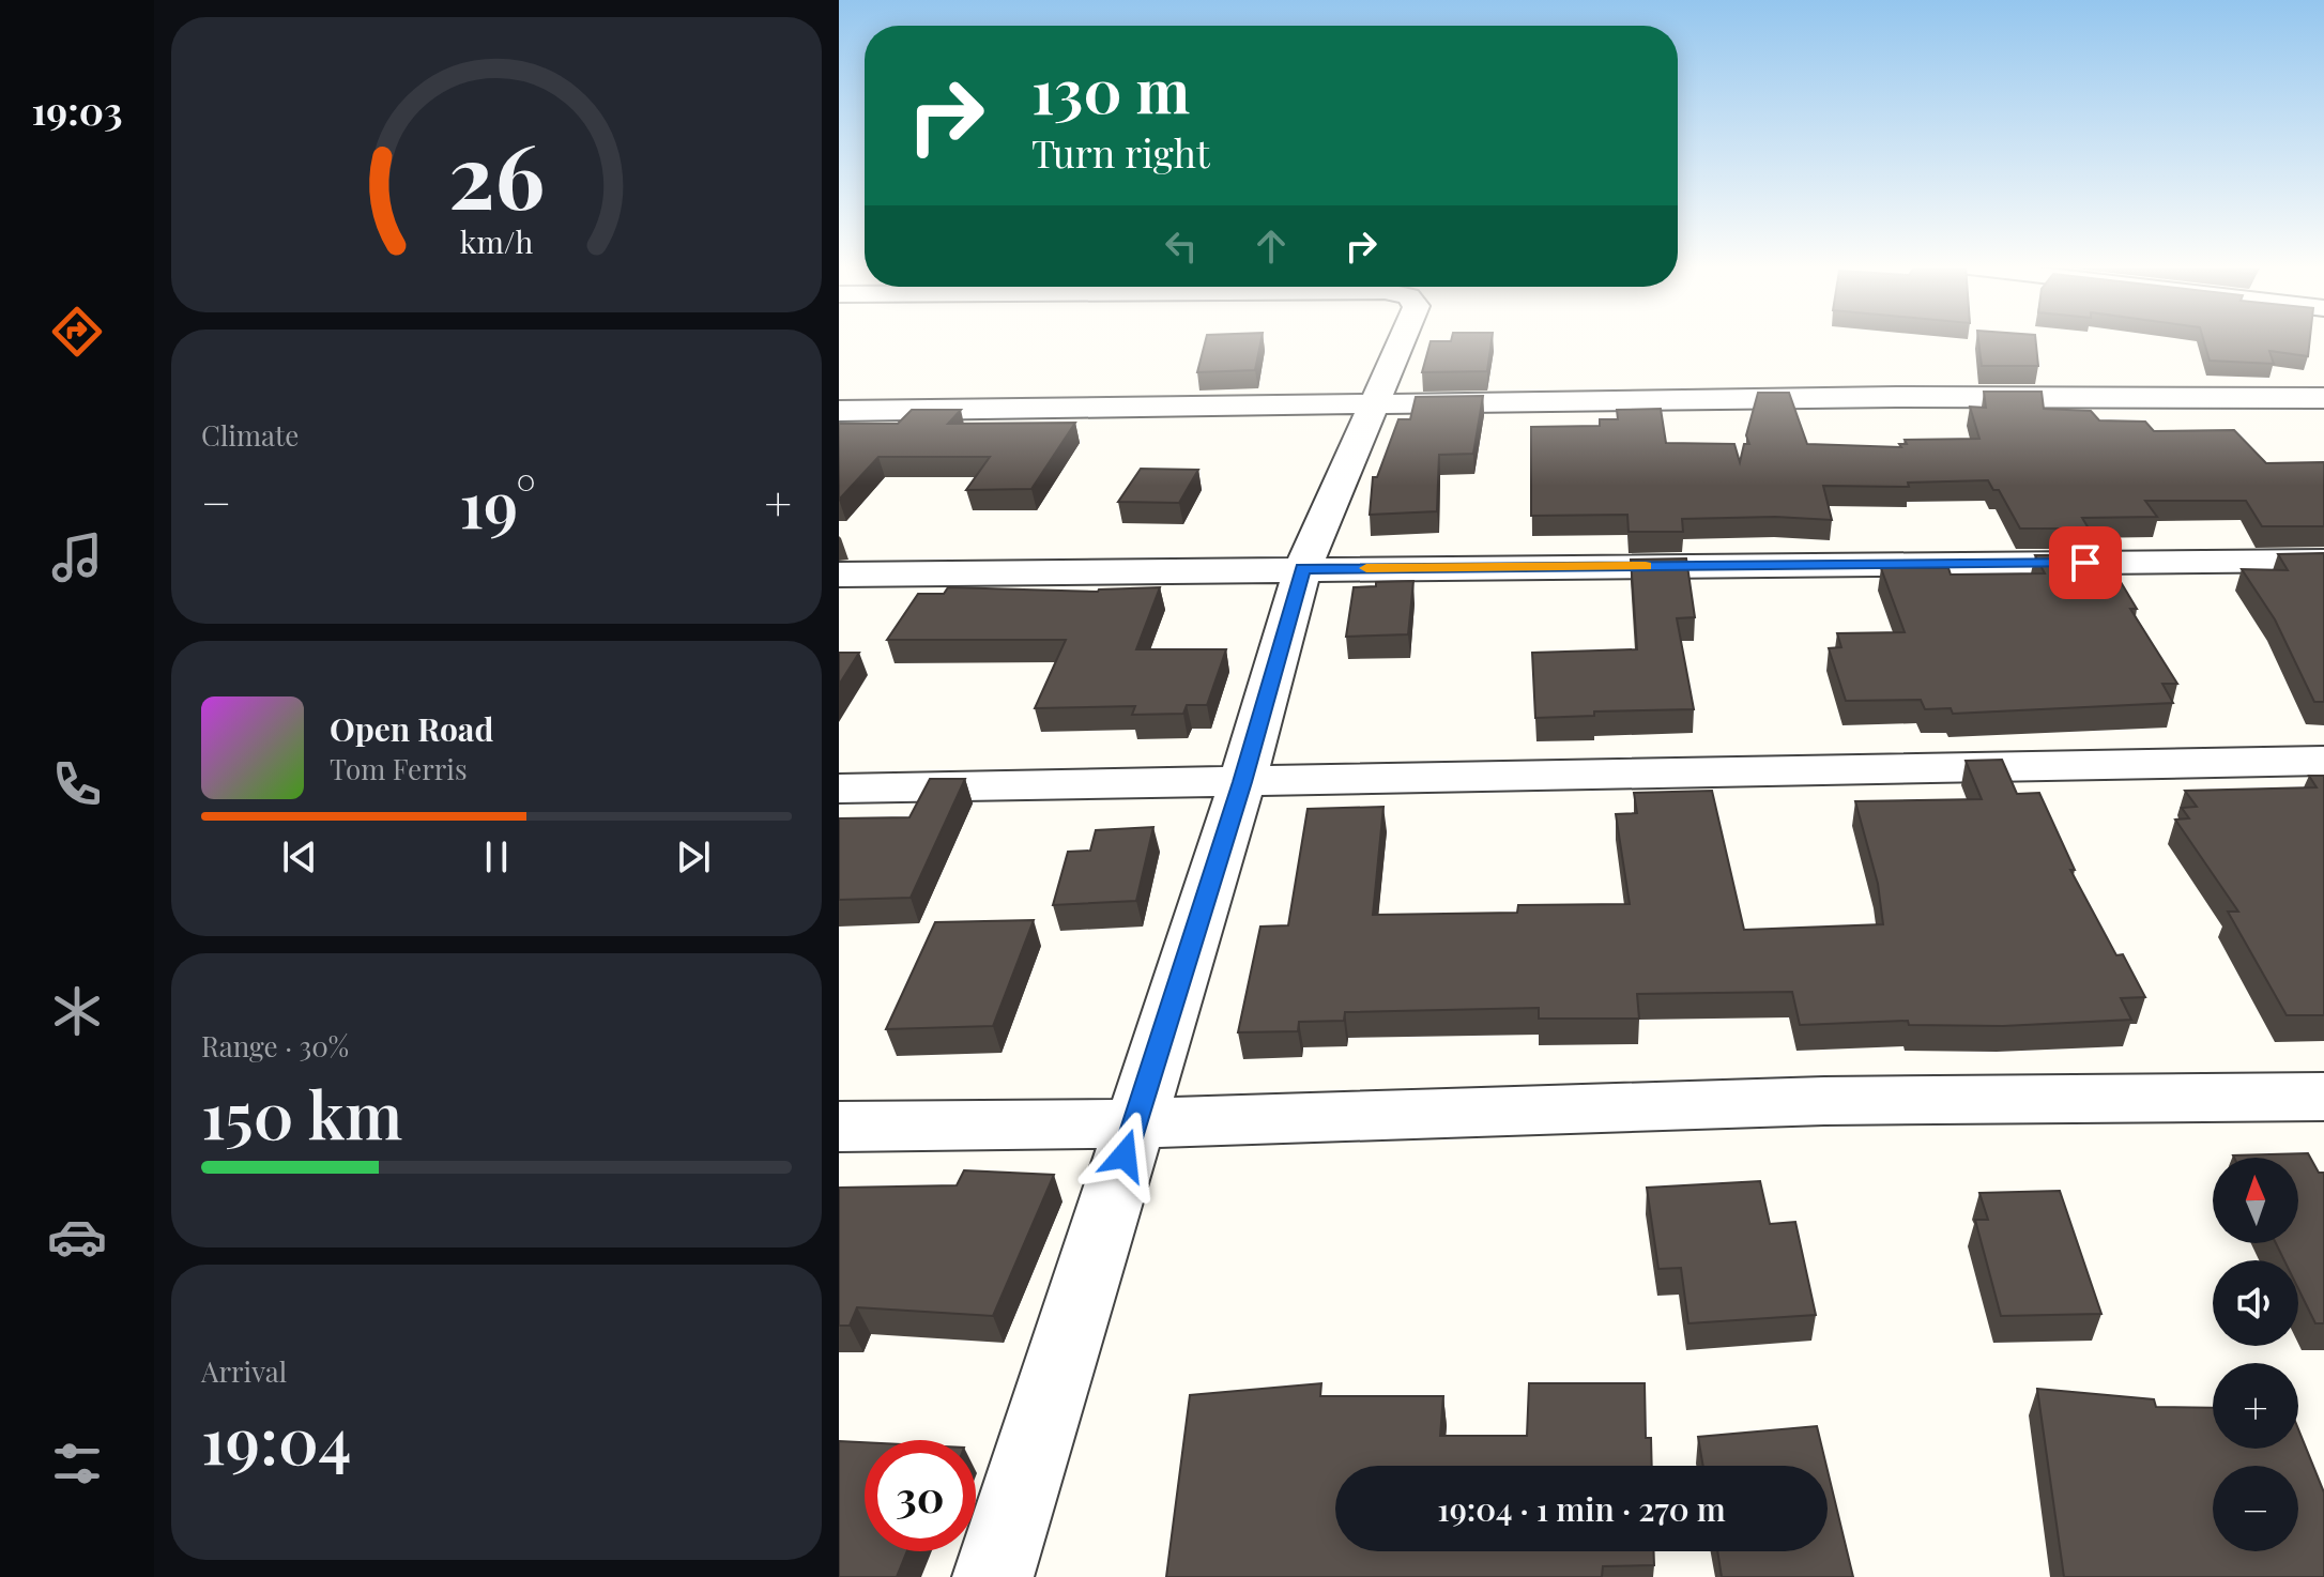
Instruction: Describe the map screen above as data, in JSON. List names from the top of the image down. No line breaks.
{"north":"top","page":{"tabs":"19:03","turn":["130 m","Turn right"],"tile":["Climate",["Range · 30%","150 km"],["Arrival","19:04"]],"heat":["−","19°","+"],"song":["Open Road","Tom Ferris"],"map_buttons":["+","−"],"limit":"30","trip":"19:04 · 1 min · 270 m","gauge":["26","km/h"]}}
